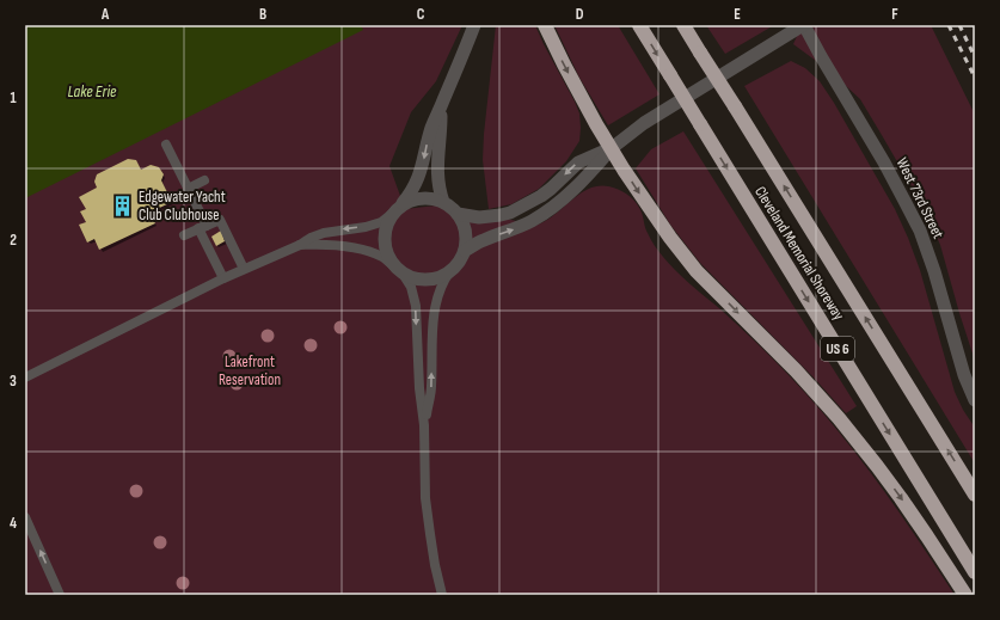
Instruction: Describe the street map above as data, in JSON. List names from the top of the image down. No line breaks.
{"streets":{"highway":["Cleveland Memorial Shoreway","US 6"],"street":["West 73rd Street"]},"water":["Lake Erie"],"parks":["Lakefront Reservation"],"places":{"building":["Edgewater Yacht Club Clubhouse"]},"grid":{"columns":["A","B","C","D","E","F"],"rows":["1","2","3","4"]}}
